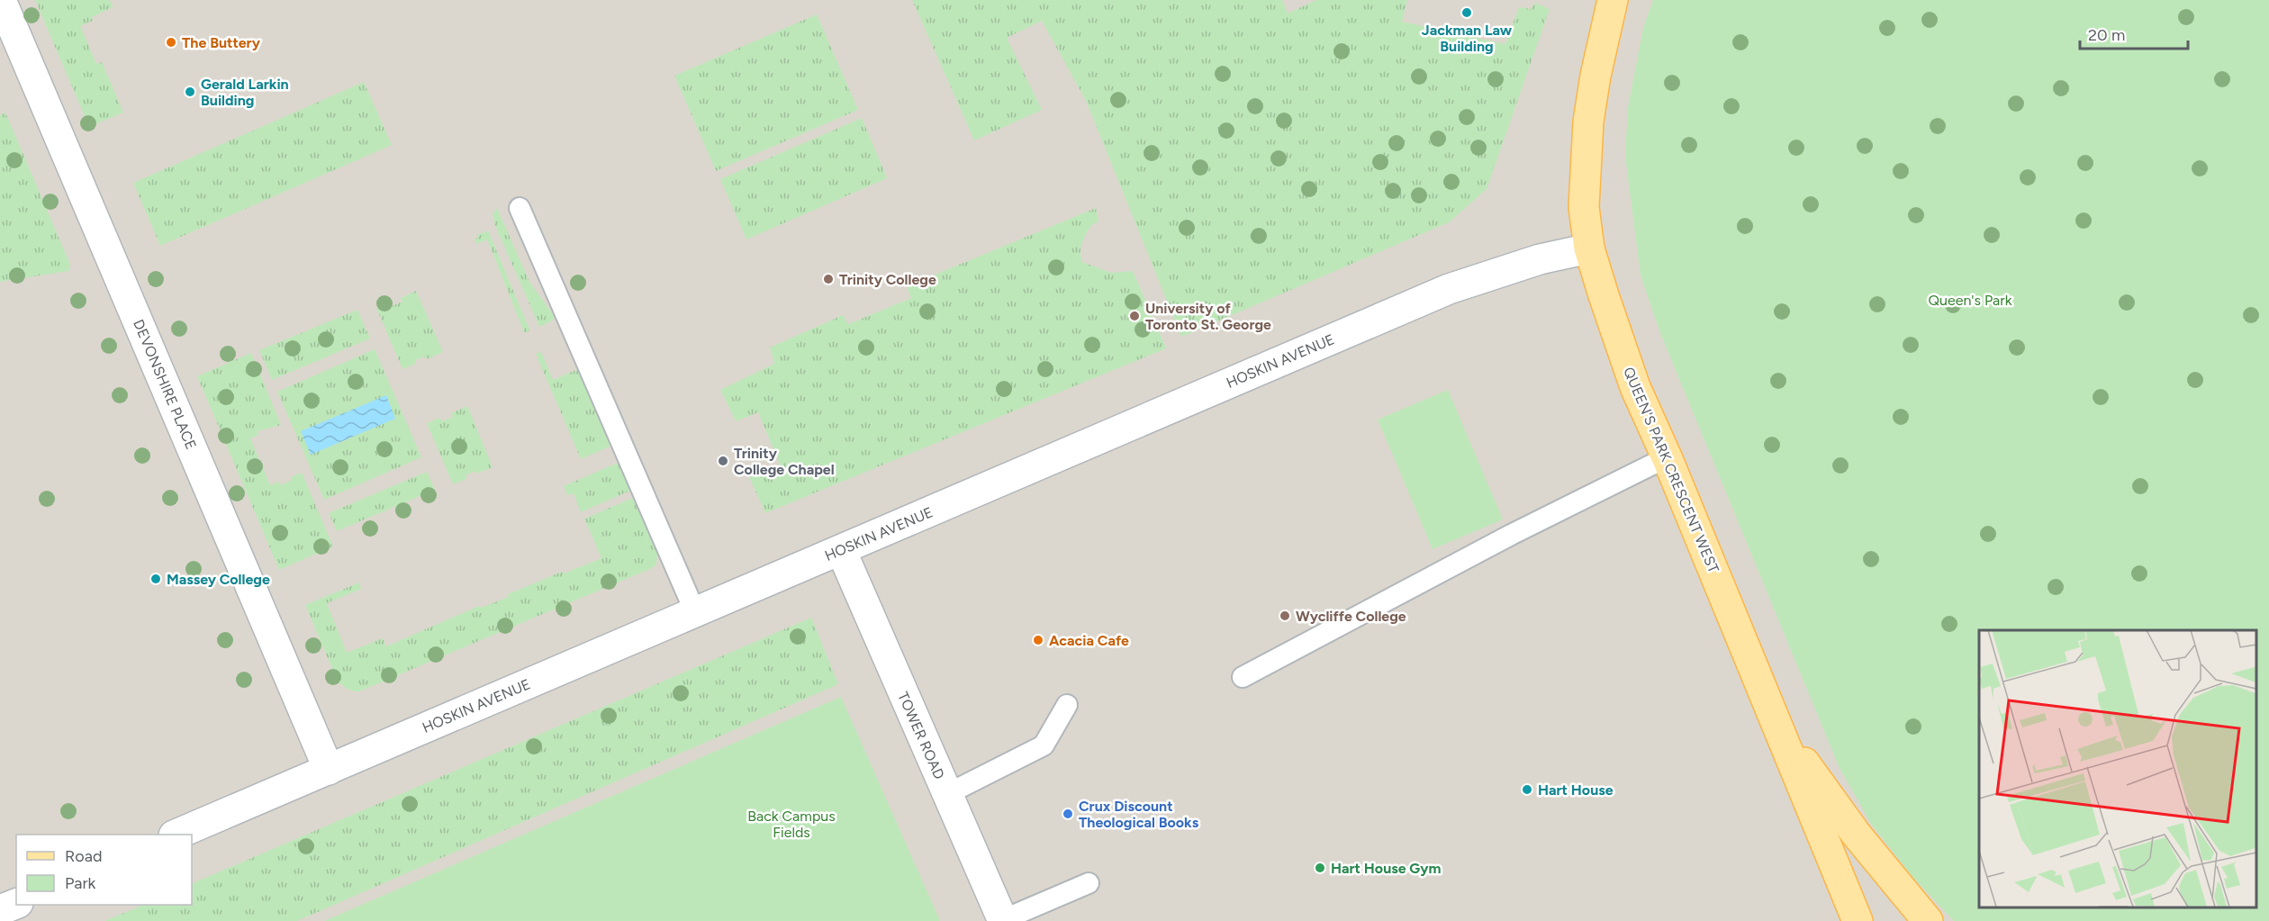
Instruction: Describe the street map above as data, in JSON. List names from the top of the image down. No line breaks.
{"streets":{"main road":["QUEEN'S PARK CRESCENT WEST"],"street":["HOSKIN AVENUE","DEVONSHIRE PLACE","TOWER ROAD"]},"crossings":[["HOSKIN AVENUE","DEVONSHIRE PLACE"],["HOSKIN AVENUE","QUEEN'S PARK CRESCENT WEST"],["HOSKIN AVENUE","TOWER ROAD"]],"parks":["Queen's Park","Back Campus Fields"],"places":["Jackman Law Building","The Buttery","Gerald Larkin Building","Trinity College","University of Toronto St. George","Trinity College Chapel","Massey College","Wycliffe College","Acacia Cafe","Hart House","Crux Discount Theological Books","Hart House Gym"],"legend":["Road","Park"],"scale_bar":"20 m"}
